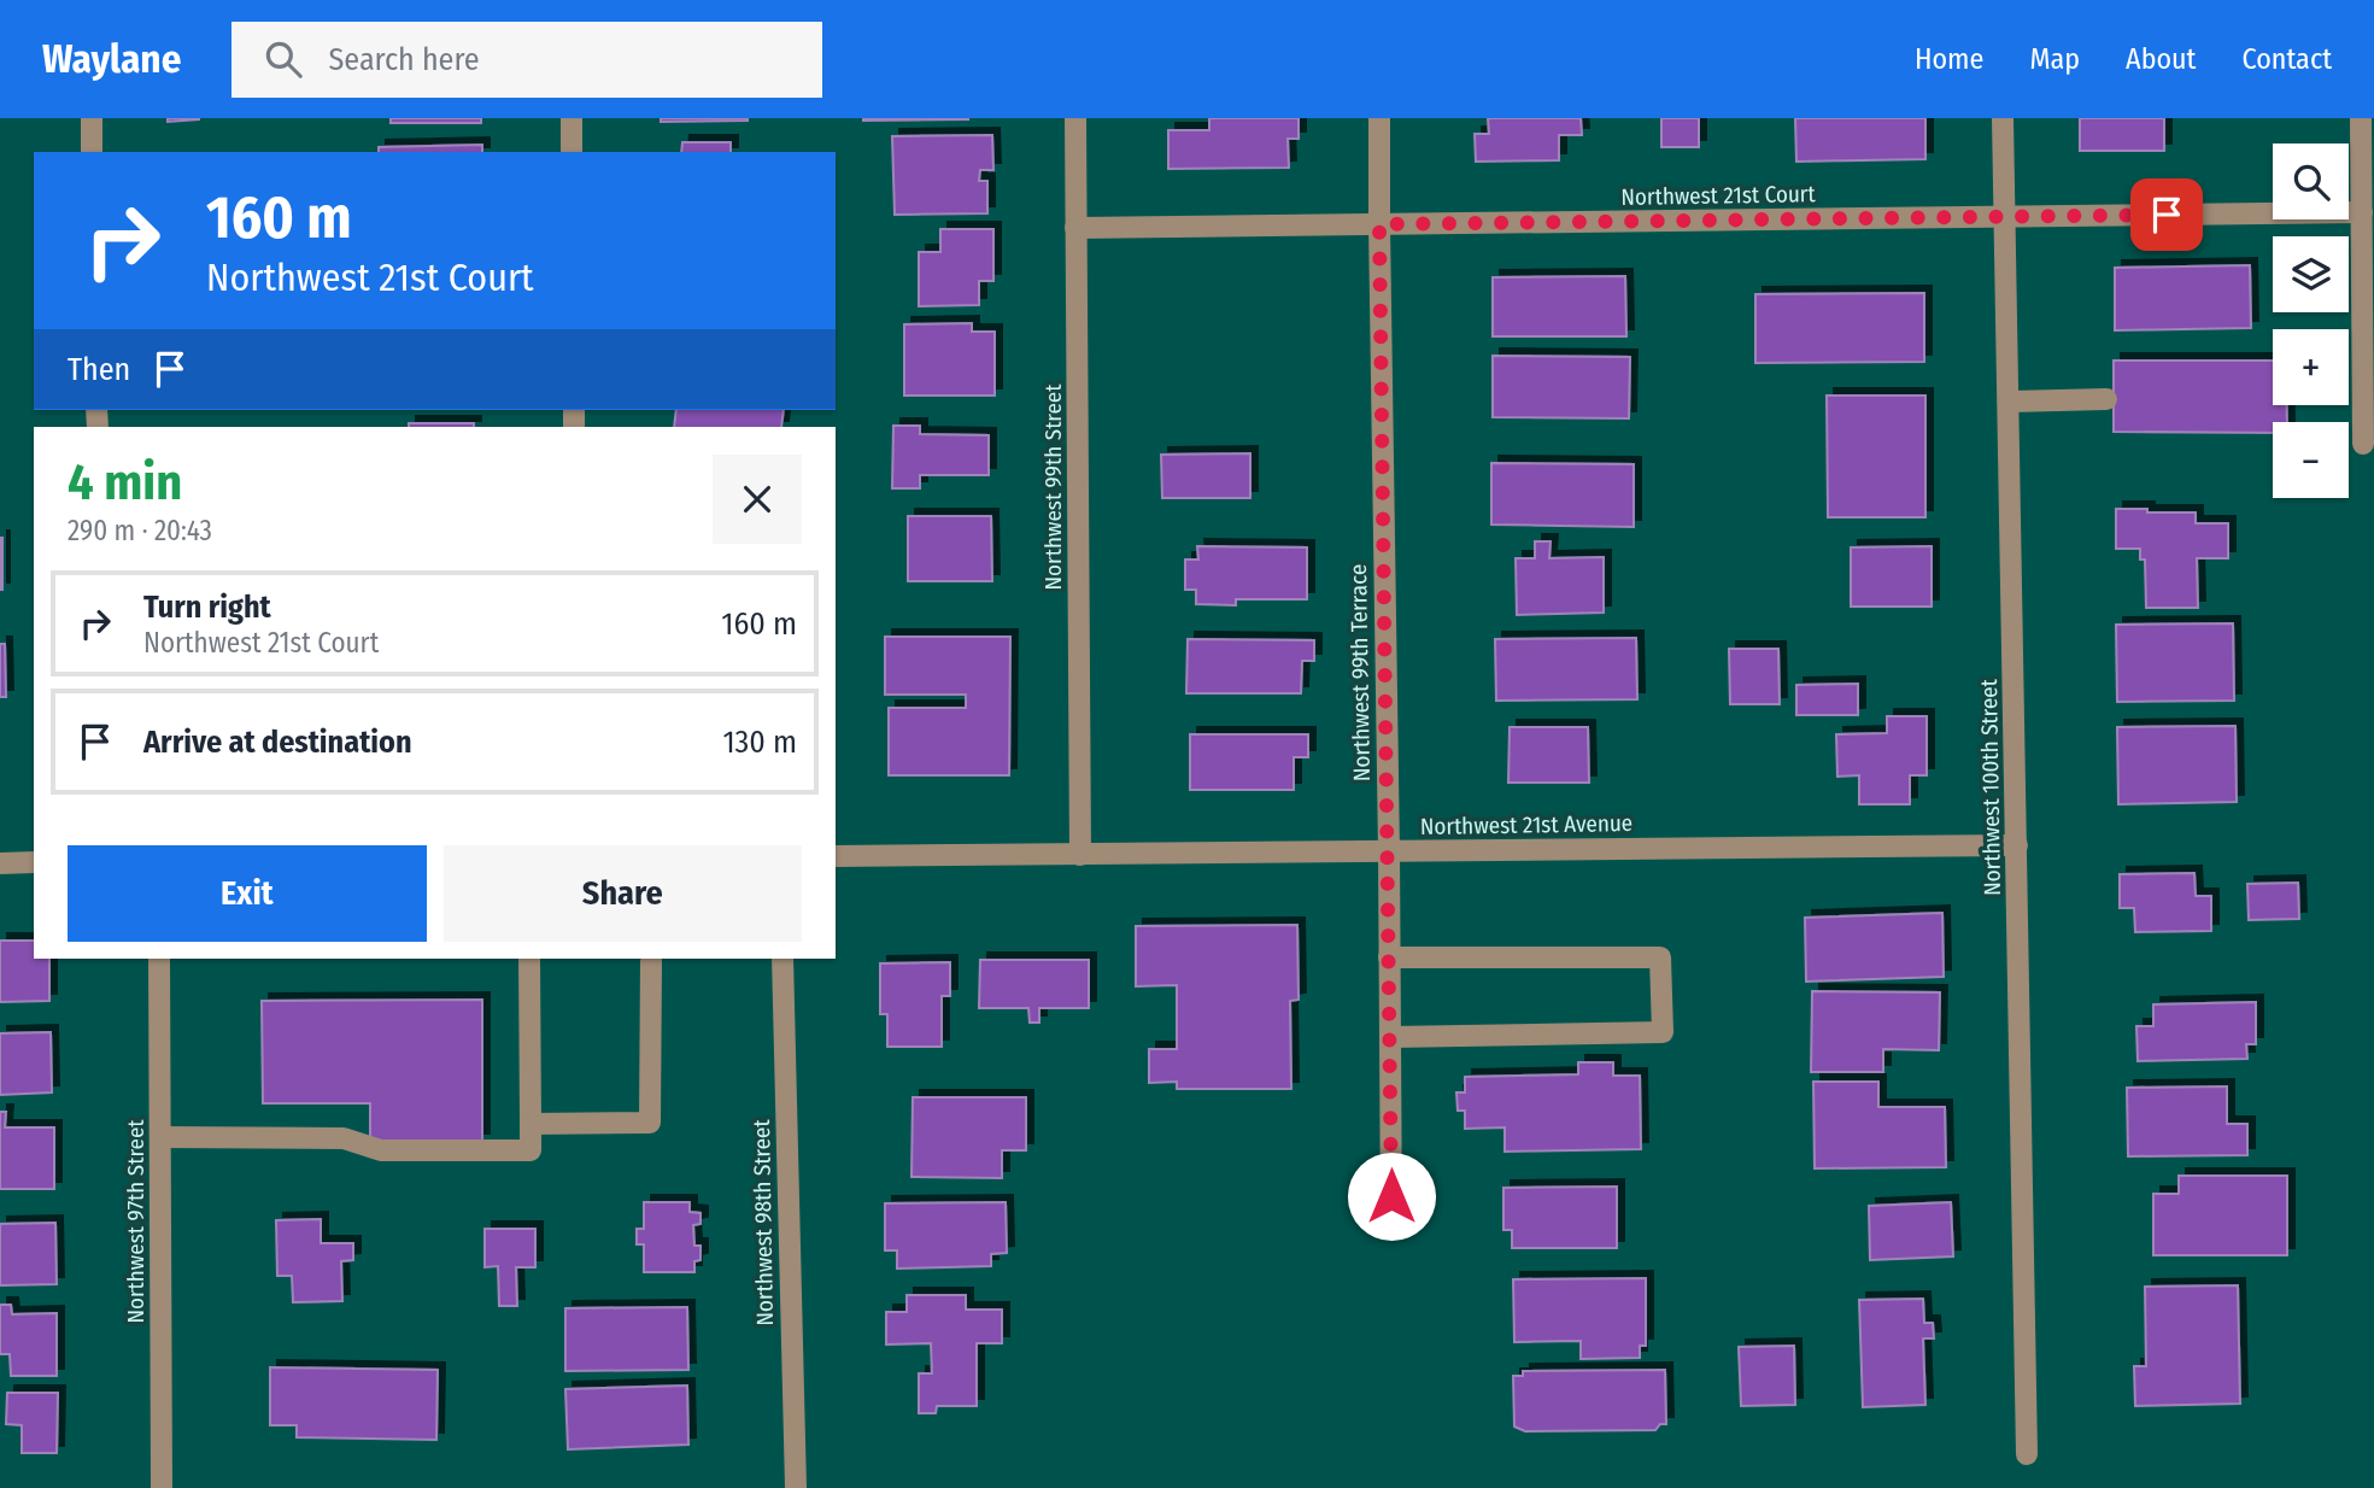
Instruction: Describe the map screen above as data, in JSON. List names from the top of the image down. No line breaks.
{"streets":{"street":["Northwest 21st Court","Northwest 99th Street","Northwest 99th Terrace","Northwest 100th Street","Northwest 21st Avenue","Northwest 97th Street","Northwest 98th Street"]},"crossings":[["Northwest 21st Court","Northwest 99th Street"],["Northwest 21st Court","Northwest 99th Terrace"],["Northwest 21st Court","Northwest 100th Street"],["Northwest 99th Street","Northwest 21st Avenue"],["Northwest 99th Terrace","Northwest 21st Avenue"],["Northwest 100th Street","Northwest 21st Avenue"]],"page":{"header":"Waylane","search":"Search here","nav":["Home","Map","About","Contact"],"map_buttons":["+","−"],"turn":["160 m","Northwest 21st Court"],"then":"Then","heading":["4 min","290 m · 20:43"],"list":[{"name":"Turn right","note":"Northwest 21st Court","value":"160 m"},{"name":"Arrive at destination","value":"130 m"}],"buttons":["Exit","Share"]}}
